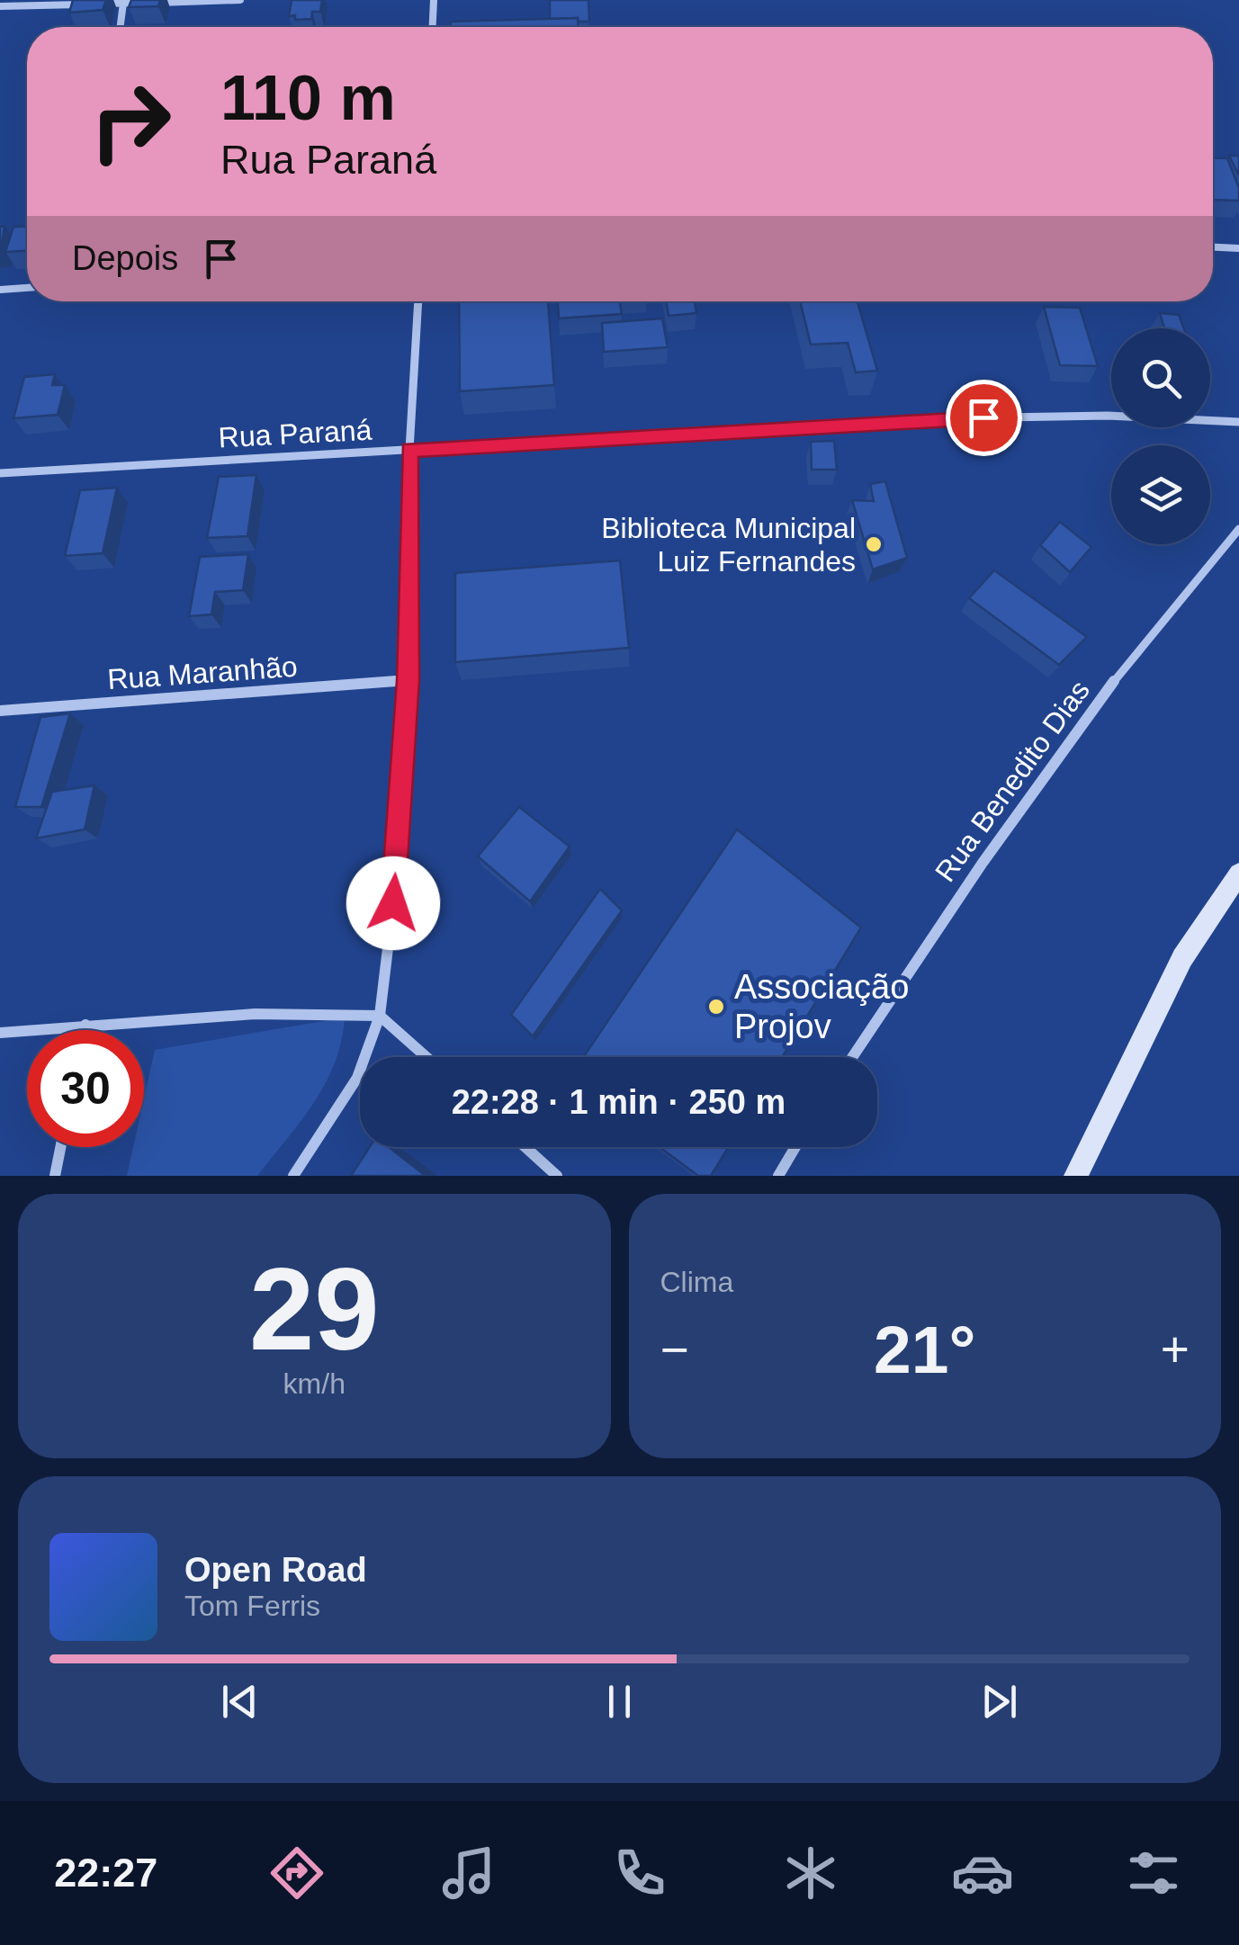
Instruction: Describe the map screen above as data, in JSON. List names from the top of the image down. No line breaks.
{"streets":{"street":["Rua Paraná","Rua Maranhão","Rua Benedito Dias"]},"places":["Biblioteca Municipal Luiz Fernandes","Associação Projov"],"page":{"turn":["110 m","Rua Paraná"],"then":"Depois","limit":"30","trip":"22:28 · 1 min · 250 m","tile":[["29","km/h"],"Clima"],"heat":["−","21°","+"],"song":["Open Road","Tom Ferris"],"tabs":"22:27"}}
